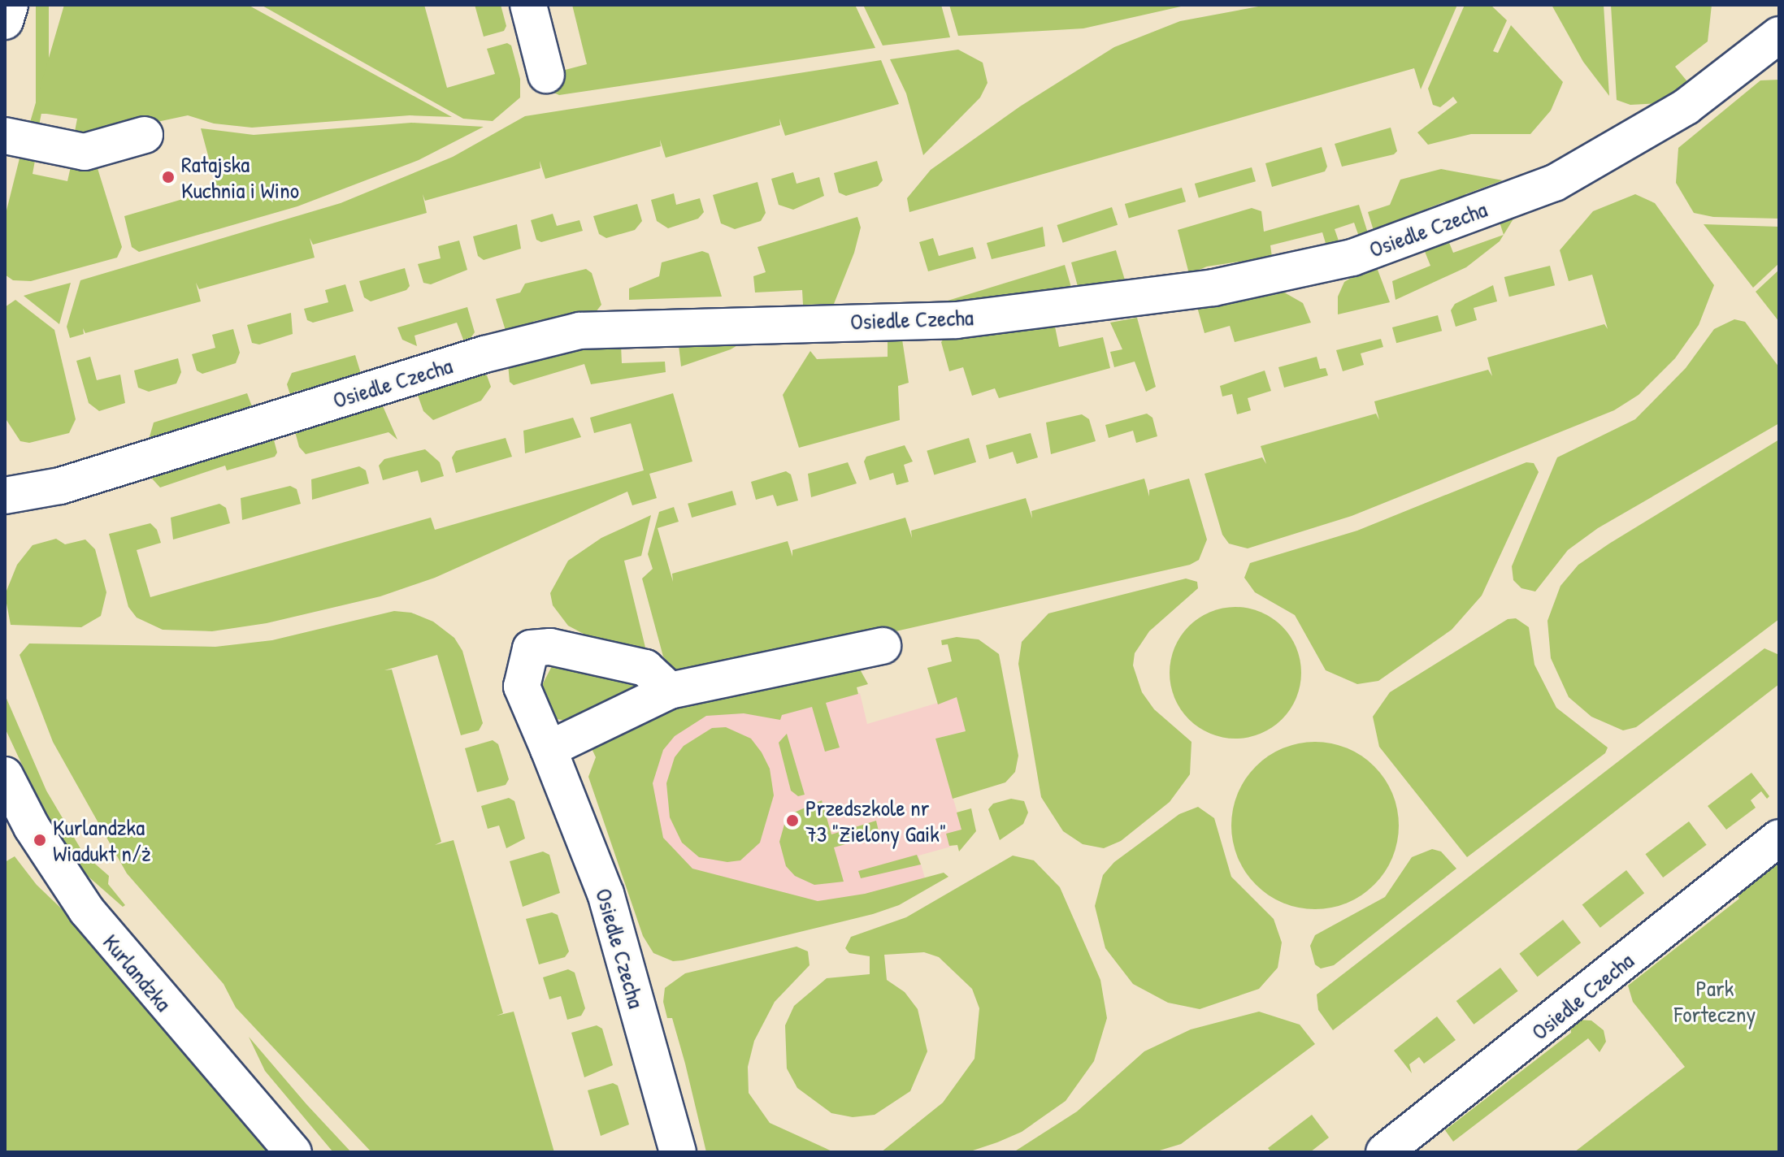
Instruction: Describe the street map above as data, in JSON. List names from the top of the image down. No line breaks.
{"streets":{"street":["Osiedle Czecha","Kurlandzka"]},"parks":["Park Forteczny"],"places":["Ratajska Kuchnia i Wino","Przedszkole nr 73 \"Zielony Gaik\"","Kurlandzka Wiadukt n/ż"]}
